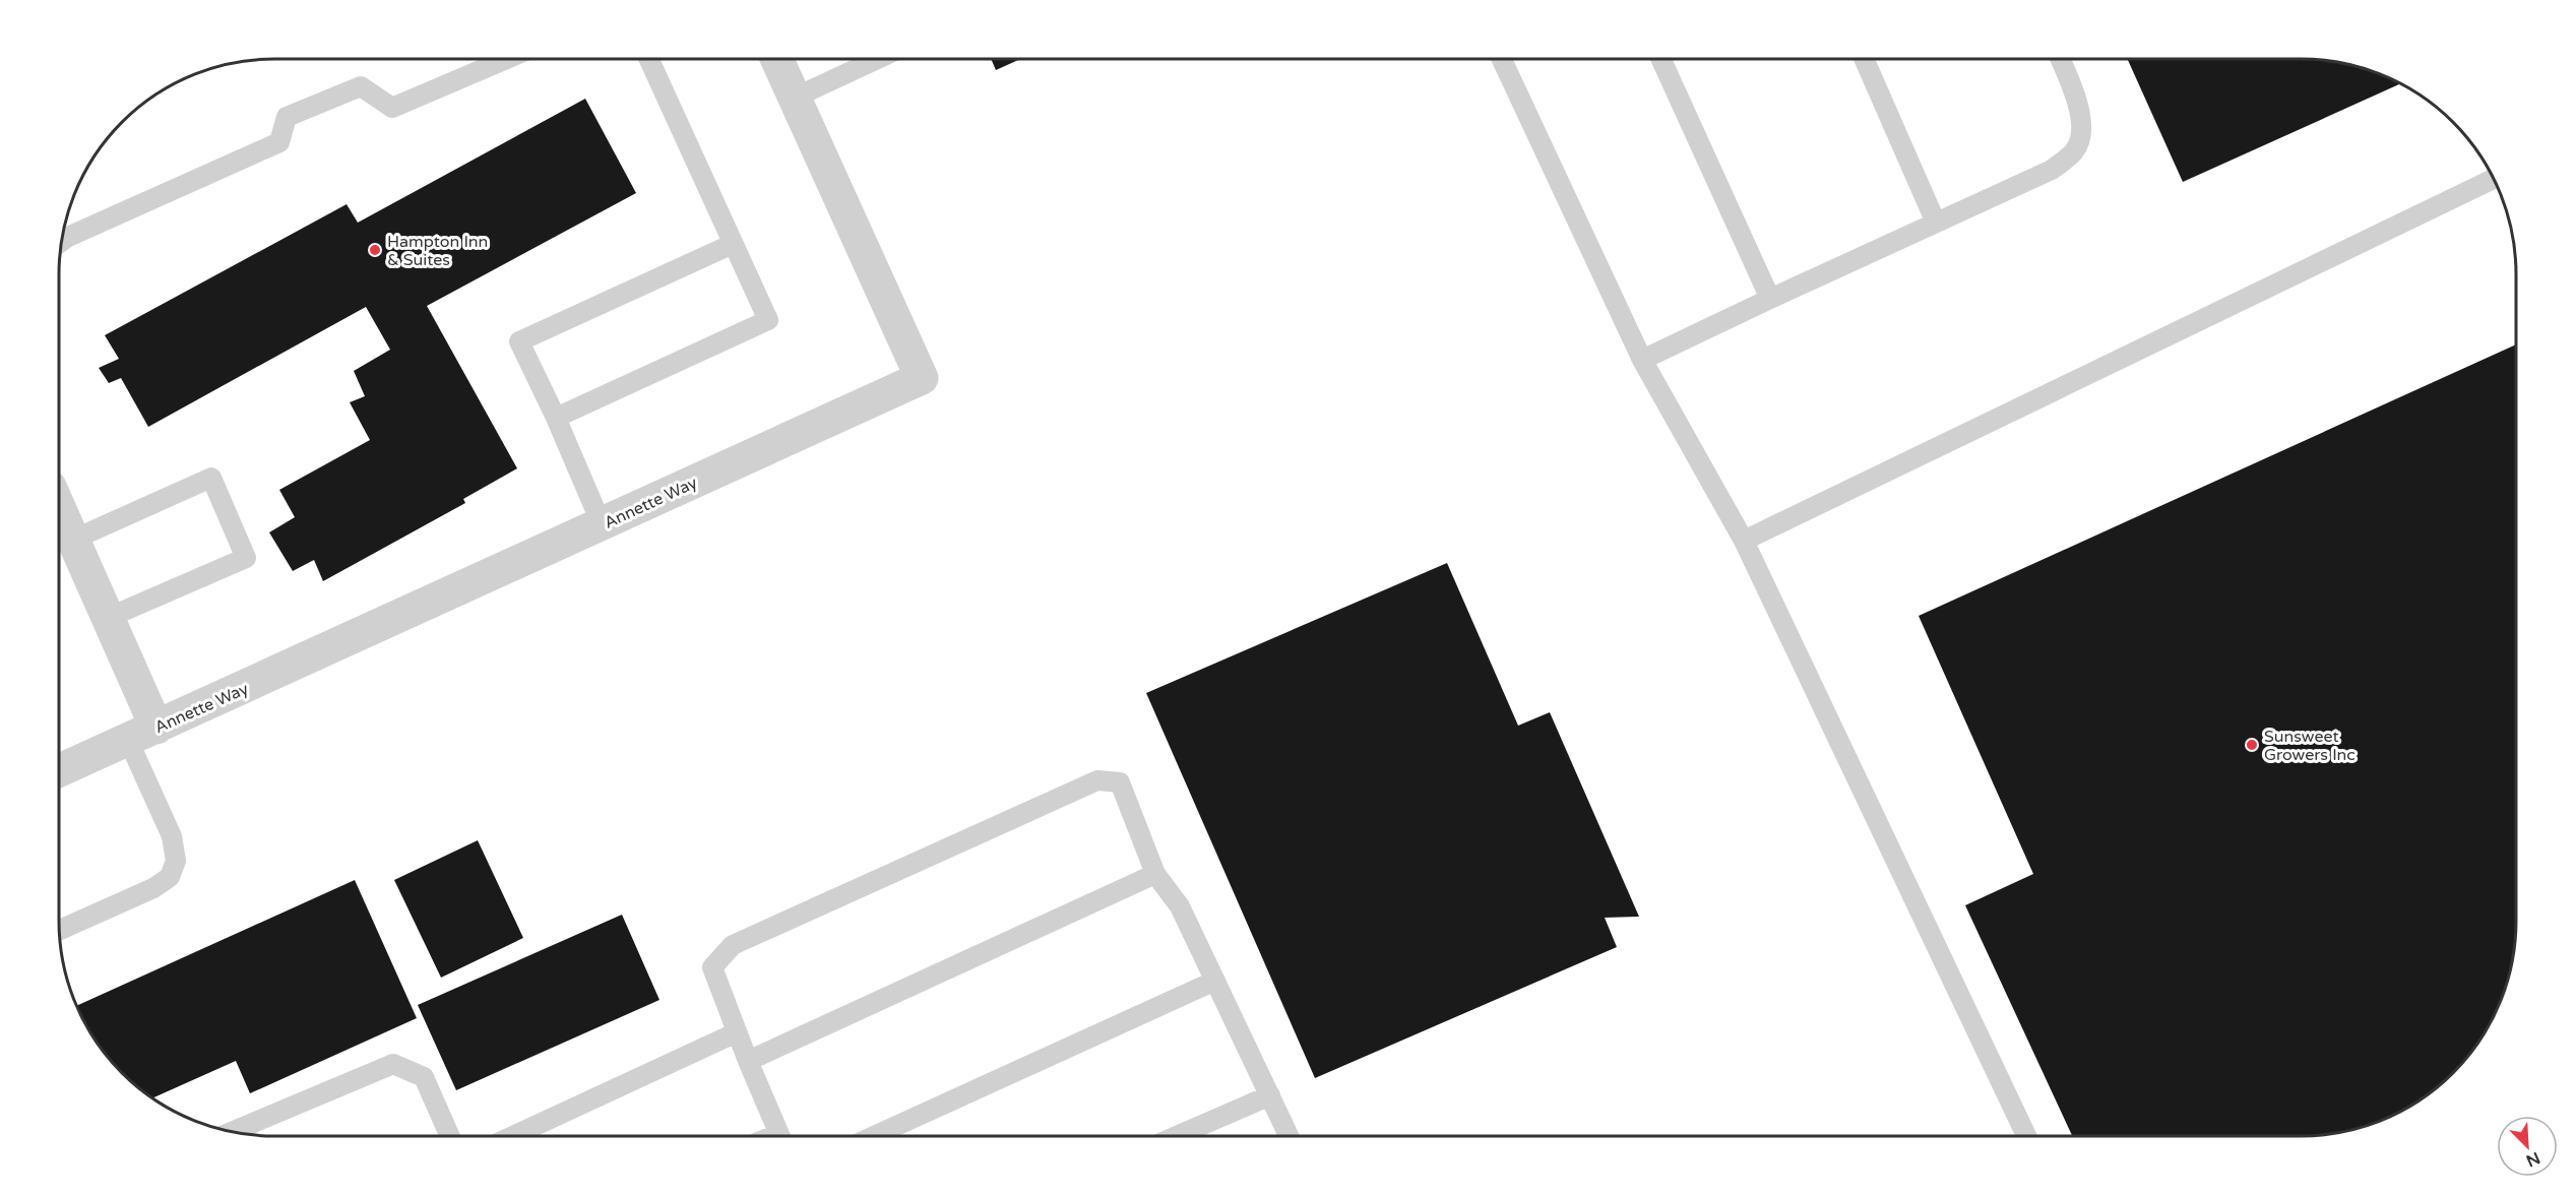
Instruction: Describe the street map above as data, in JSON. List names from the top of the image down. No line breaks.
{"streets":{"street":["Annette Way"]},"places":["Hampton Inn & Suites","Sunsweet Growers Inc"],"north":"bottom right"}
